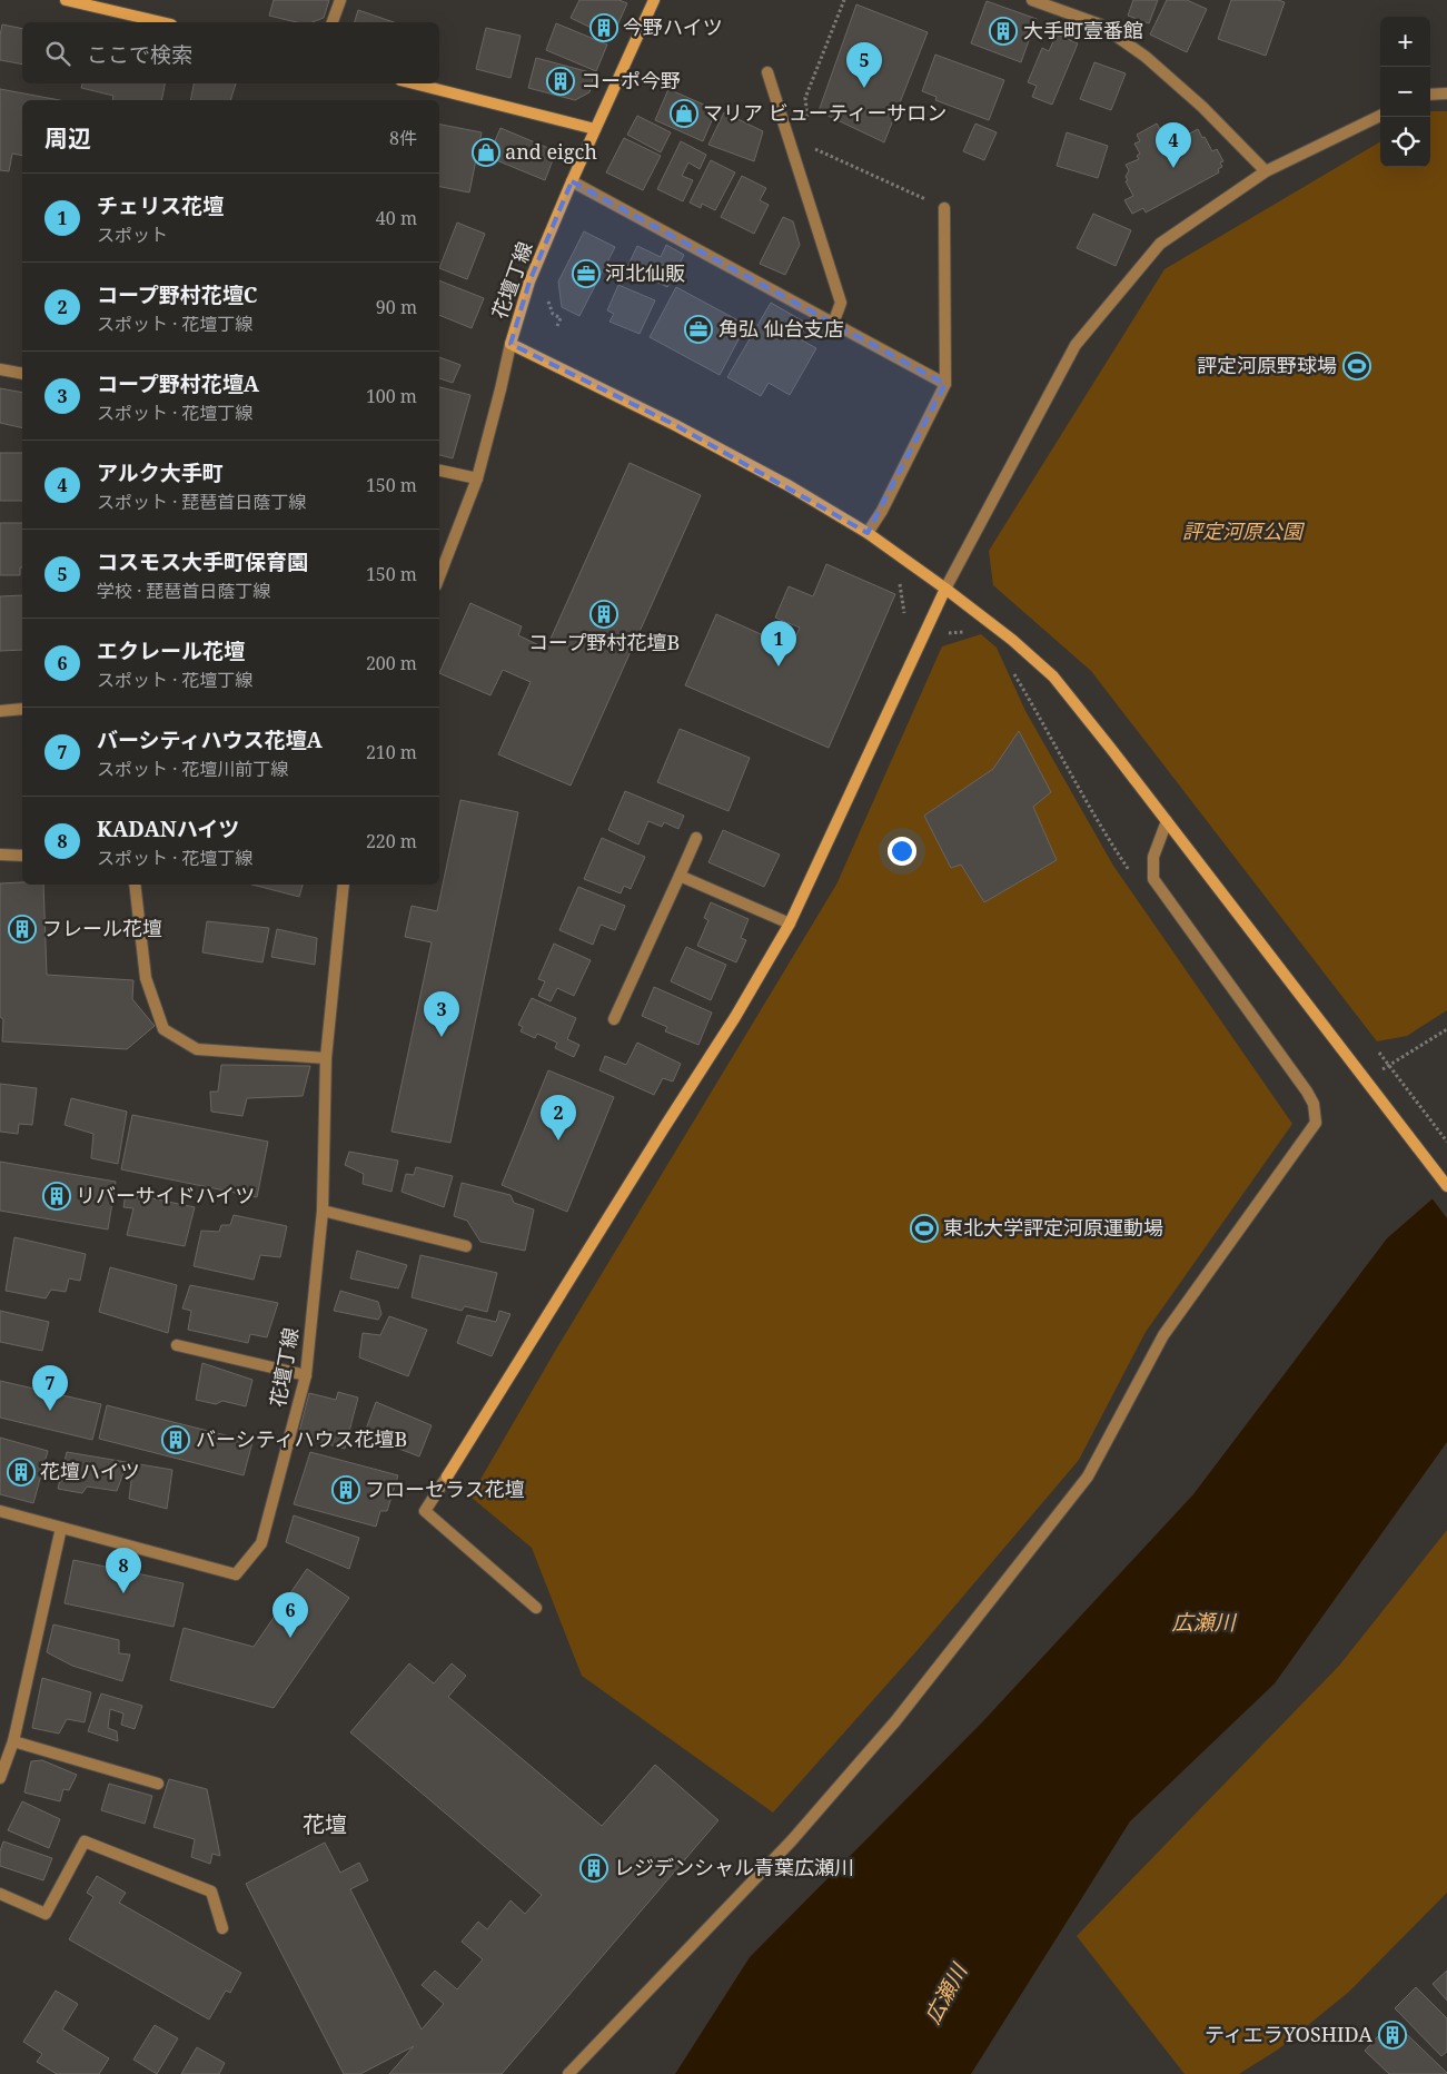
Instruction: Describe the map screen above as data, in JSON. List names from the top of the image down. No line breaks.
{"streets":{"street":["花壇丁線"]},"districts":["花壇"],"water":["広瀬川"],"parks":["評定河原公園"],"places":{"building":["今野ハイツ","大手町壹番館","コーポ今野","コープ野村花壇B","フレール花壇","リバーサイドハイツ","バーシティハウス花壇B","花壇ハイツ","フローセラス花壇","レジデンシャル青葉広瀬川","ティエラYOSHIDA"],"shop":["マリア ビューティーサロン","and eigch"],"office":["河北仙販","角弘 仙台支店"],"sports":["評定河原野球場","東北大学評定河原運動場"]},"page":{"map_buttons":["+","−"],"search":"ここで検索","pins":["5","4","1","3","2","7","8","6"],"heading":["周辺","8件"],"list":[{"mark":"1","name":"チェリス花壇","note":"スポット","value":"40 m"},{"mark":"2","name":"コープ野村花壇C","note":"スポット · 花壇丁線","value":"90 m"},{"mark":"3","name":"コープ野村花壇A","note":"スポット · 花壇丁線","value":"100 m"},{"mark":"4","name":"アルク大手町","note":"スポット · 琵琶首日蔭丁線","value":"150 m"},{"mark":"5","name":"コスモス大手町保育園","note":"学校 · 琵琶首日蔭丁線","value":"150 m"},{"mark":"6","name":"エクレール花壇","note":"スポット · 花壇丁線","value":"200 m"},{"mark":"7","name":"バーシティハウス花壇A","note":"スポット · 花壇川前丁線","value":"210 m"},{"mark":"8","name":"KADANハイツ","note":"スポット · 花壇丁線","value":"220 m"}]}}
